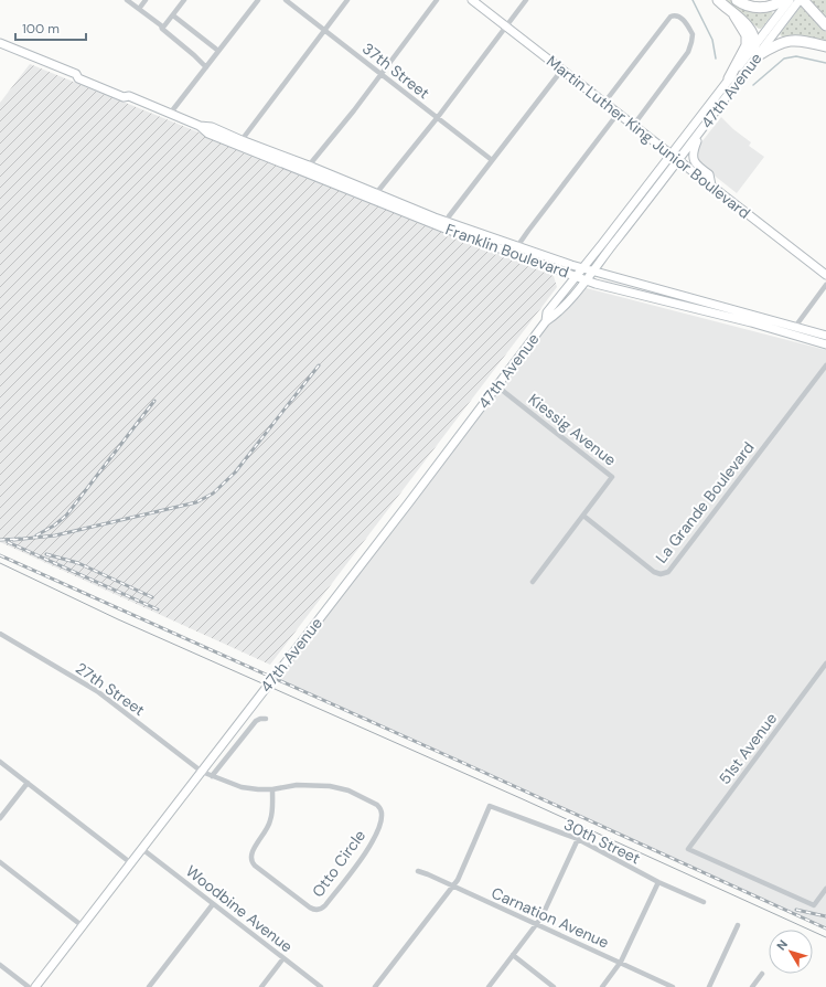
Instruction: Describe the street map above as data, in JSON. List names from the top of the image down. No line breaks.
{"streets":{"main road":["47th Avenue","Martin Luther King Junior Boulevard","Franklin Boulevard"],"street":["37th Street","Kiessig Avenue","La Grande Boulevard","27th Street","51st Avenue","30th Street","Otto Circle","Woodbine Avenue","Carnation Avenue"]},"crossings":[["47th Avenue","Martin Luther King Junior Boulevard"],["47th Avenue","Franklin Boulevard"],["47th Avenue","Kiessig Avenue"],["47th Avenue","27th Street"],["47th Avenue","Otto Circle"],["47th Avenue","Woodbine Avenue"],["Kiessig Avenue","La Grande Boulevard"],["27th Street","Otto Circle"],["30th Street","Carnation Avenue"]],"scale_bar":"100 m","north":"top left"}
